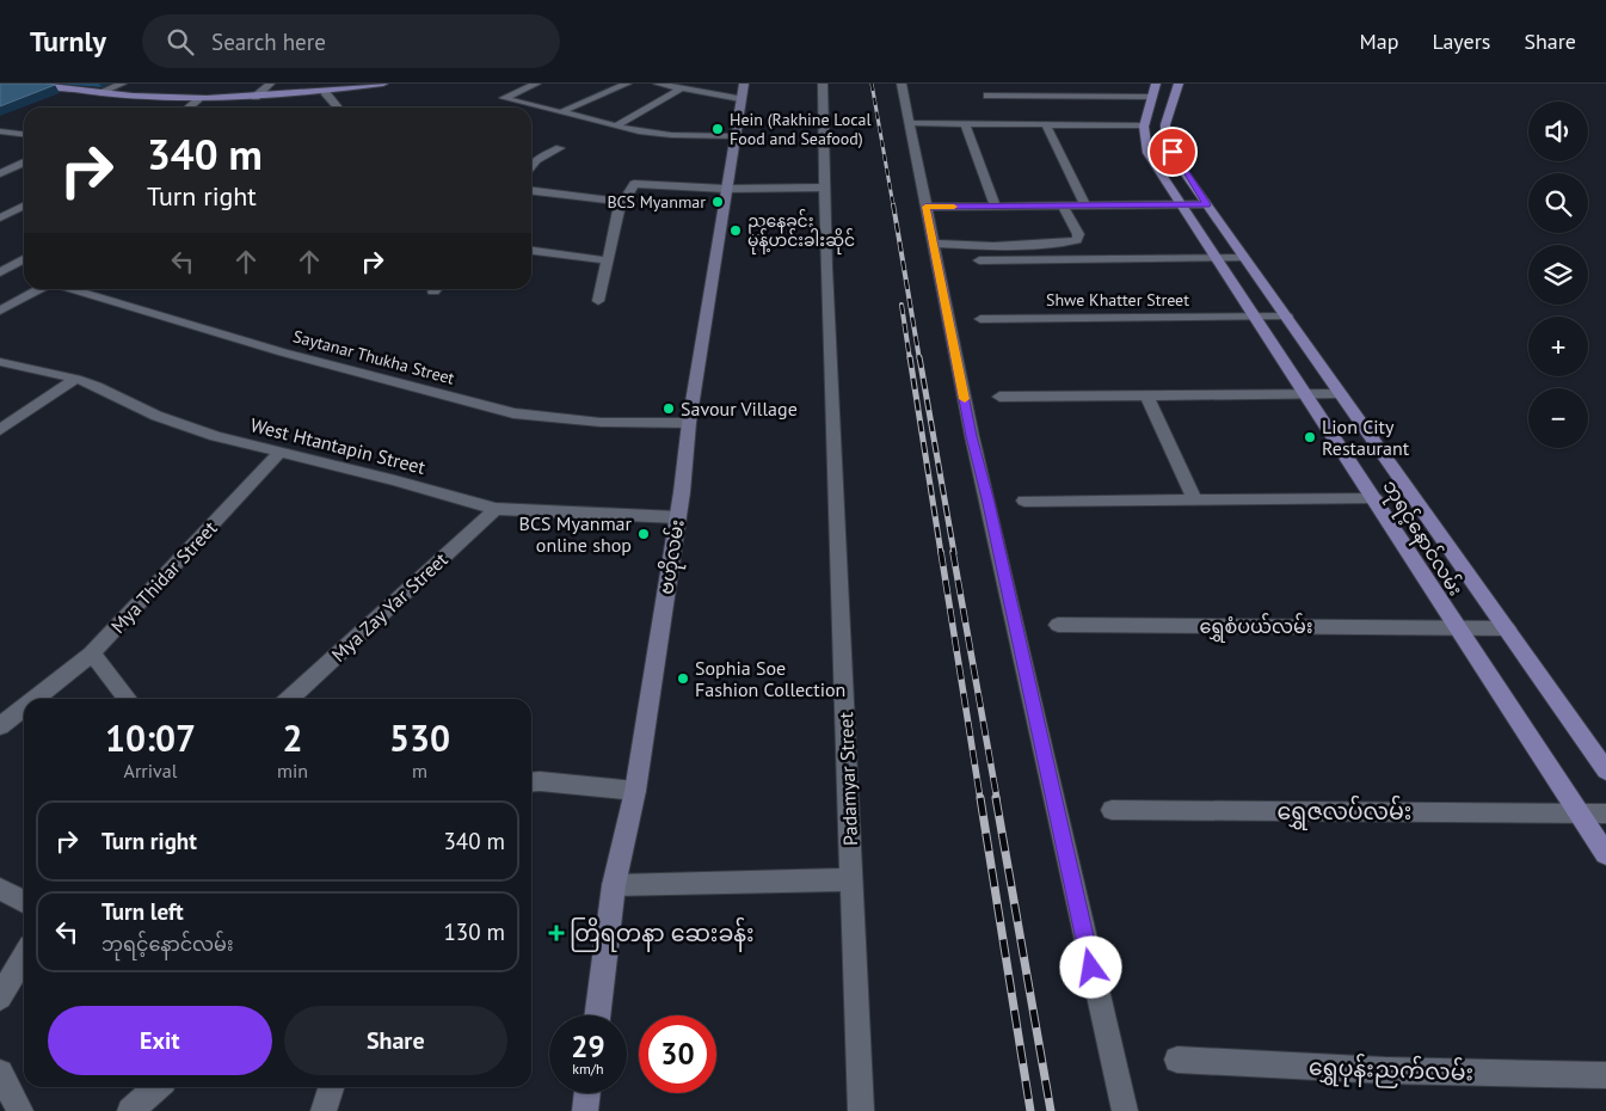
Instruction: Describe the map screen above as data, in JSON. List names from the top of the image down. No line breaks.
{"streets":{"main road":["ဘုရင့်နောင်လမ်း","ဗဟိုလမ်း"],"street":["Shwe Khatter Street","Saytanar Thukha Street","West Htantapin Street","Mya Thidar Street","Mya Zay Yar Street","ရွှေစံပယ်လမ်း","Padamyar Street","ရွှေဇလပ်လမ်း","ရွှေပုန်းညက်လမ်း"]},"crossings":[["Shwe Khatter Street","ဘုရင့်နောင်လမ်း"],["Saytanar Thukha Street","ဗဟိုလမ်း"],["West Htantapin Street","ဗဟိုလမ်း"],["West Htantapin Street","Mya Thidar Street"],["West Htantapin Street","Mya Zay Yar Street"],["ဘုရင့်နောင်လမ်း","ရွှေစံပယ်လမ်း"],["ဘုရင့်နောင်လမ်း","ရွှေဇလပ်လမ်း"]],"places":{"other":["Hein (Rakhine Local Food and Seafood)","BCS Myanmar","ညနေခင်း မုန့်ဟင်းခါးဆိုင်","Savour Village","Lion City Restaurant","BCS Myanmar online shop","Sophia Soe Fashion Collection"],"health":["တြိရတနာ ဆေးခန်း"]},"page":{"header":"Turnly","search":"Search here","nav":["Map","Layers","Share"],"map_buttons":["+","−"],"turn":["340 m","Turn right"],"eta":["10:07","Arrival","2","min","530","m"],"list":[{"name":"Turn right","value":"340 m"},{"name":"Turn left","note":"ဘုရင့်နောင်လမ်း","value":"130 m"}],"buttons":["Exit","Share"],"speed":"29 km/h","limit":"30"}}
